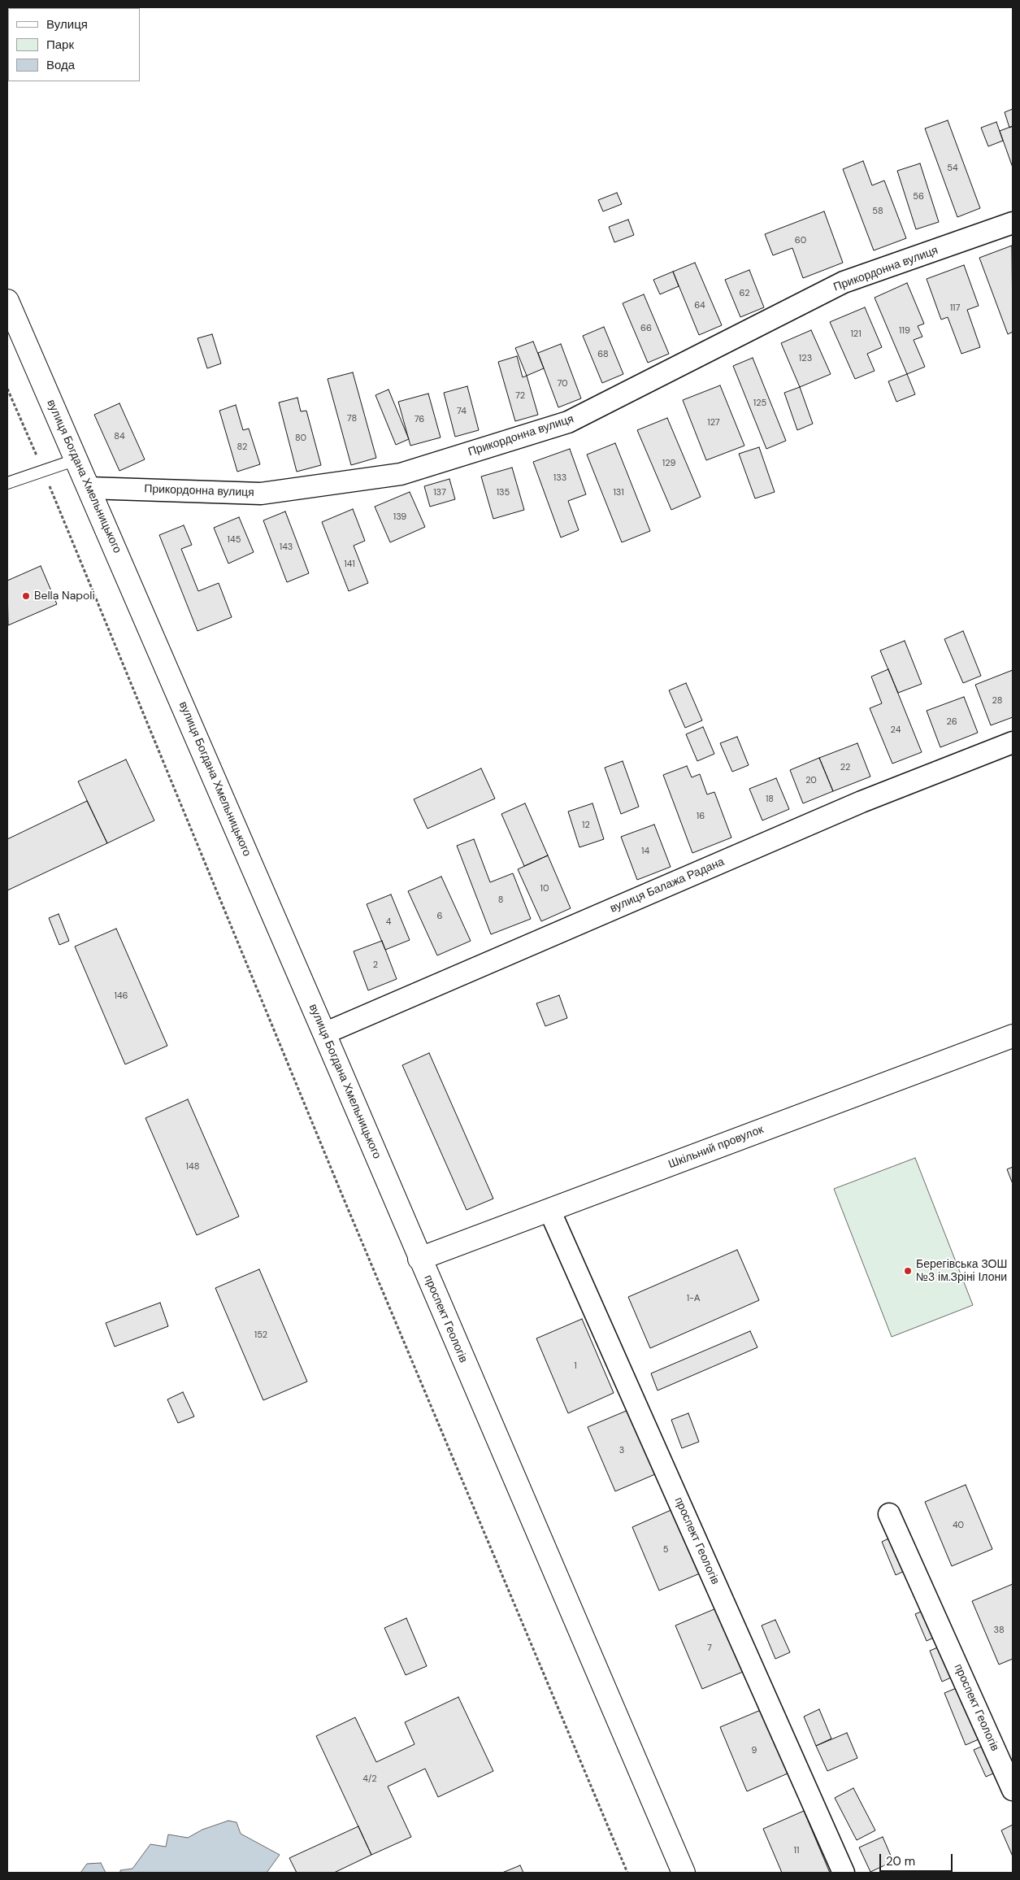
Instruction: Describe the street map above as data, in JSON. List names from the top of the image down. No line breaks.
{"streets":{"main road":["вулиця Богдана Хмельницького","Шкільний провулок","проспект Геологів"],"street":["Прикордонна вулиця","вулиця Балажа Радана"]},"crossings":[["Прикордонна вулиця","вулиця Богдана Хмельницького"],["вулиця Богдана Хмельницького","вулиця Балажа Радана"],["вулиця Богдана Хмельницького","Шкільний провулок"],["вулиця Богдана Хмельницького","проспект Геологів"],["Шкільний провулок","проспект Геологів"]],"places":["Bella Napoli","Берегівська ЗОШ №3 ім.Зріні Ілони"],"house_numbers":["54","56","58","60","62","64","117","66","119","121","68","123","70","72","125","74","78","76","127","84","80","82","129","133","137","135","131","139","145","143","141","28","26","24","22","20","18","16","12","14","10","8","6","4","2","146","148","1-А","152","1","3","40","5","38","7","9","4/2","11"],"legend":["Вулиця","Парк","Вода"],"scale_bar":"20 m"}
